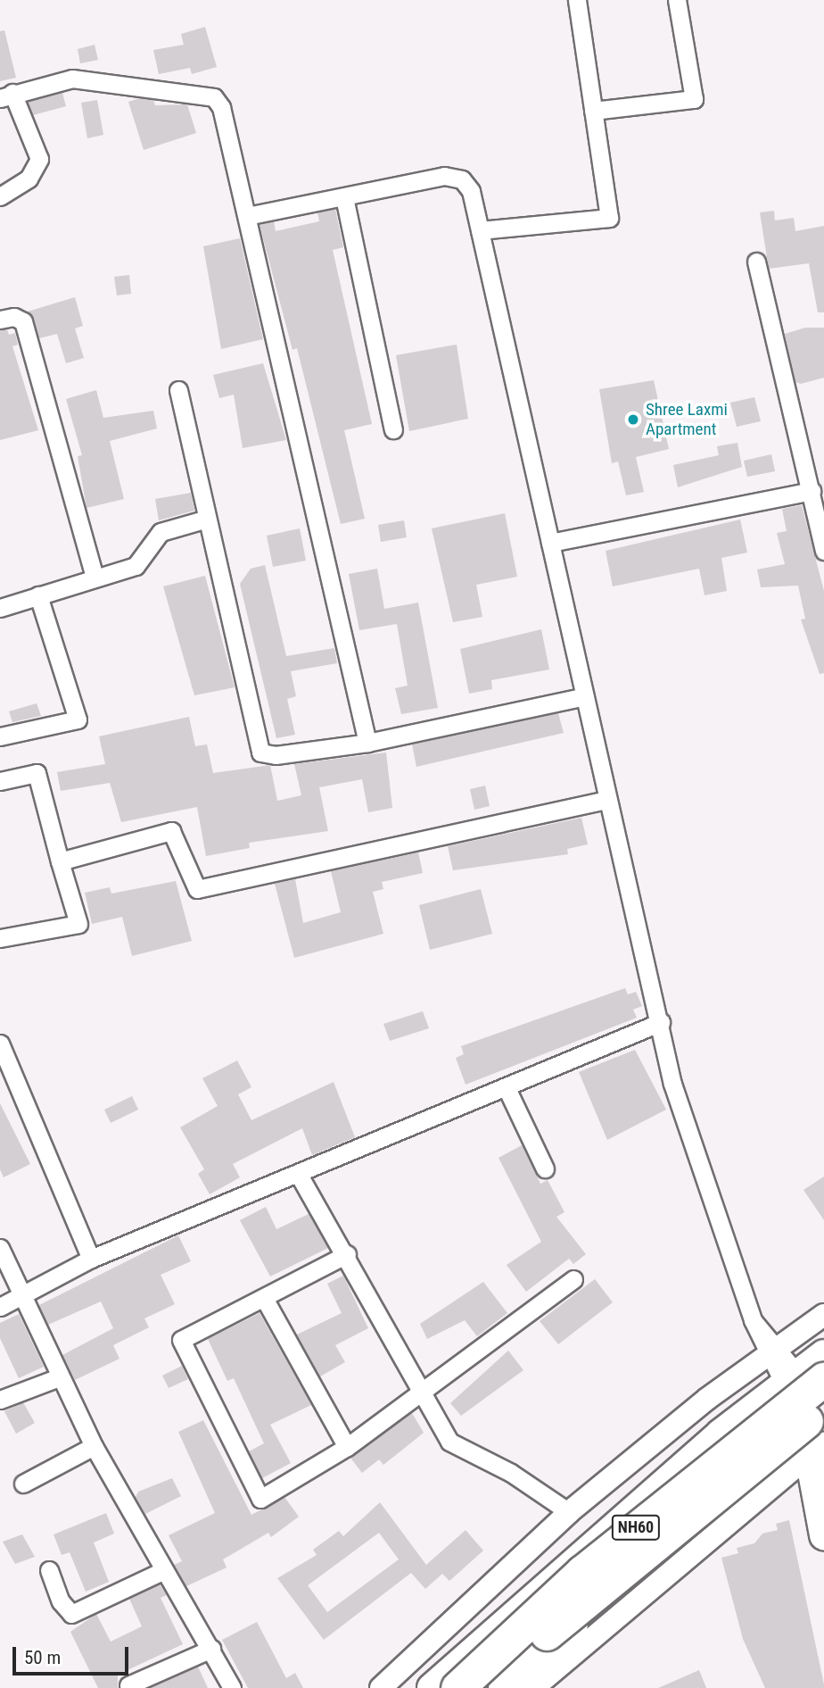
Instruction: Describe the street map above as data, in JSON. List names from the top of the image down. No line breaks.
{"streets":{"highway":["NH60"]},"places":["Shree Laxmi Apartment"],"scale_bar":"50 m"}
